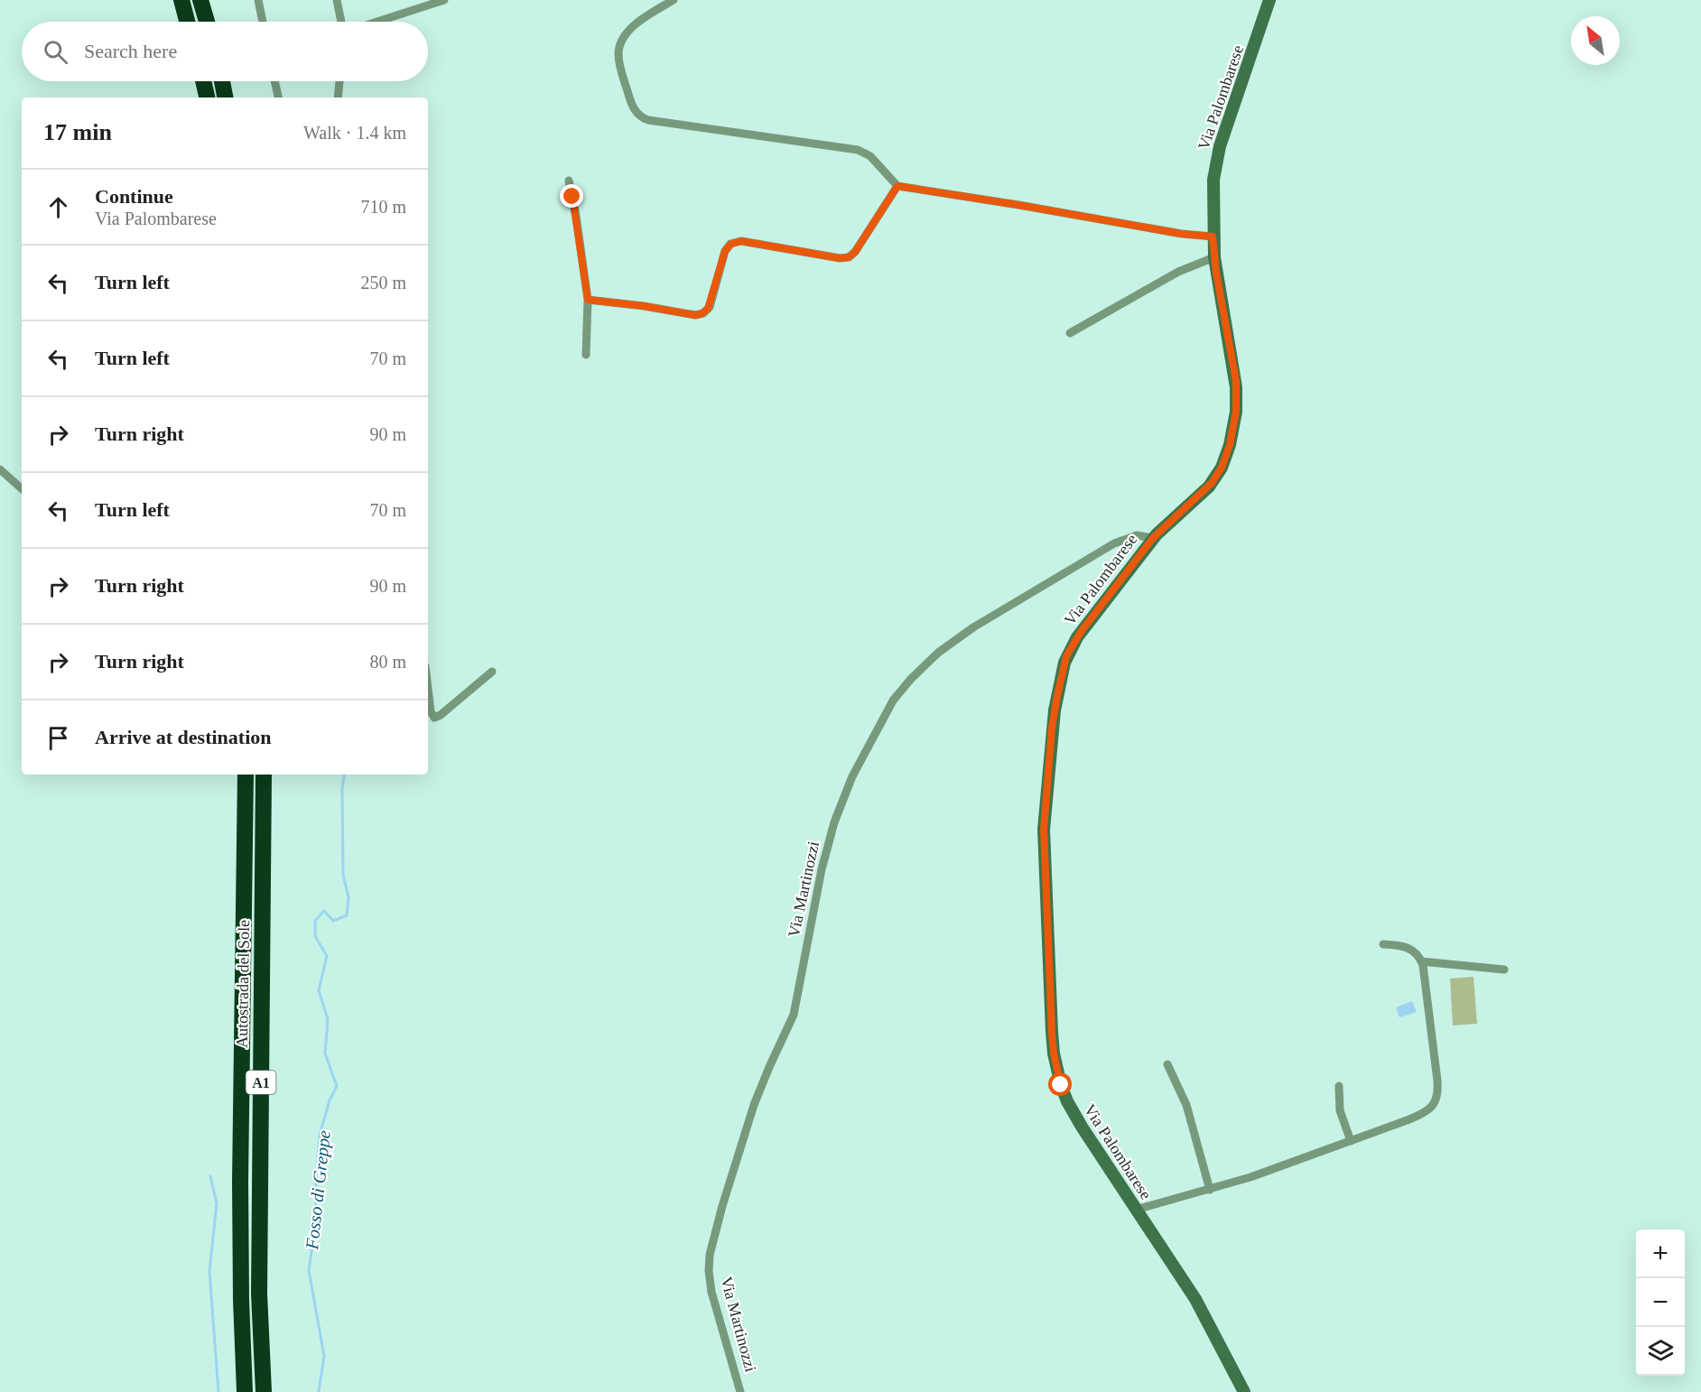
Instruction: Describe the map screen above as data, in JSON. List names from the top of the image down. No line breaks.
{"streets":{"highway":["Autostrada del Sole","A1"],"main road":["Via Palombarese"],"street":["Via Martinozzi"]},"crossings":[["Via Palombarese","Via Martinozzi"]],"water":["Fosso di Greppe"],"north":"top left","page":{"search":"Search here","heading":["17 min","Walk · 1.4 km"],"list":[["Continue","Via Palombarese","710 m"],["Turn left","250 m"],["Turn left","70 m"],["Turn right","90 m"],["Turn left","70 m"],["Turn right","90 m"],["Turn right","80 m"],"Arrive at destination"],"map_buttons":["+","−"]}}
